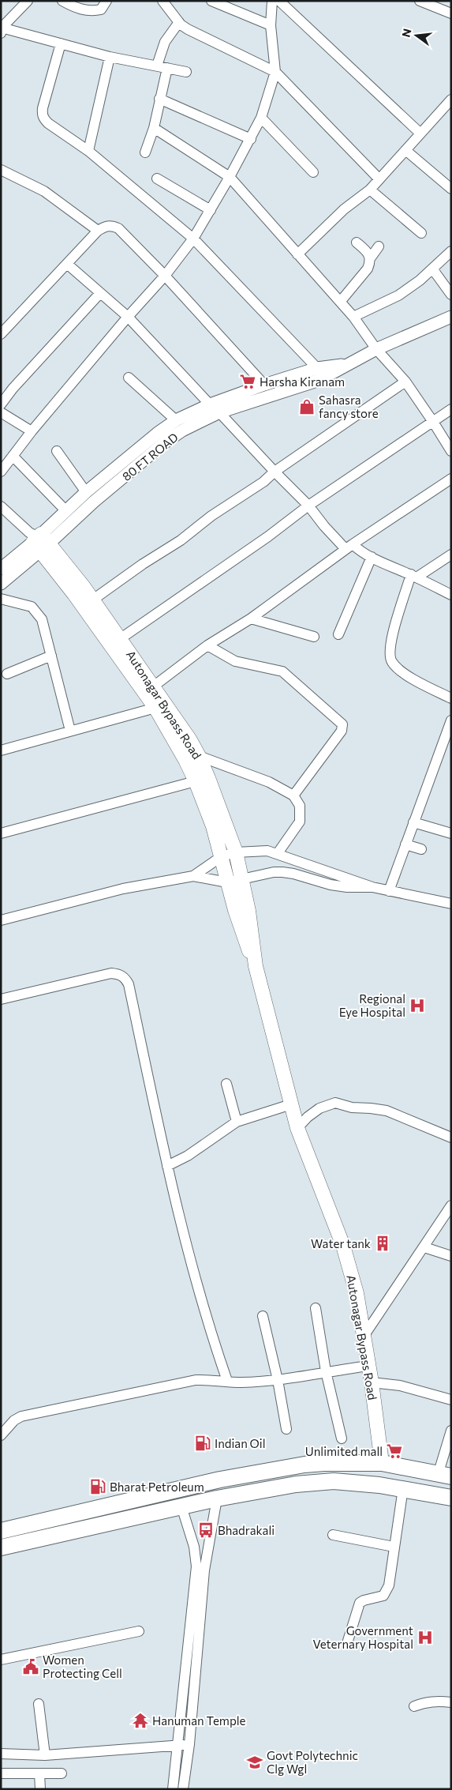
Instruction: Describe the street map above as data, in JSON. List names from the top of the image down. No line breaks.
{"streets":{"main road":["Autonagar Bypass Road"],"street":["80 FT ROAD"]},"crossings":[["80 FT ROAD","Autonagar Bypass Road"]],"places":{"supermarket":["Harsha Kiranam","Unlimited mall"],"shop":["Sahasra fancy store"],"hospital":["Regional Eye Hospital","Government Veternary Hospital"],"building":["Water tank"],"fuel station":["Indian Oil","Bharat Petroleum"],"bus stop":["Bhadrakali"],"public building":["Women Protecting Cell"],"temple":["Hanuman Temple"],"school or university":["Govt Polytechnic Clg Wgl"]},"north":"left"}
